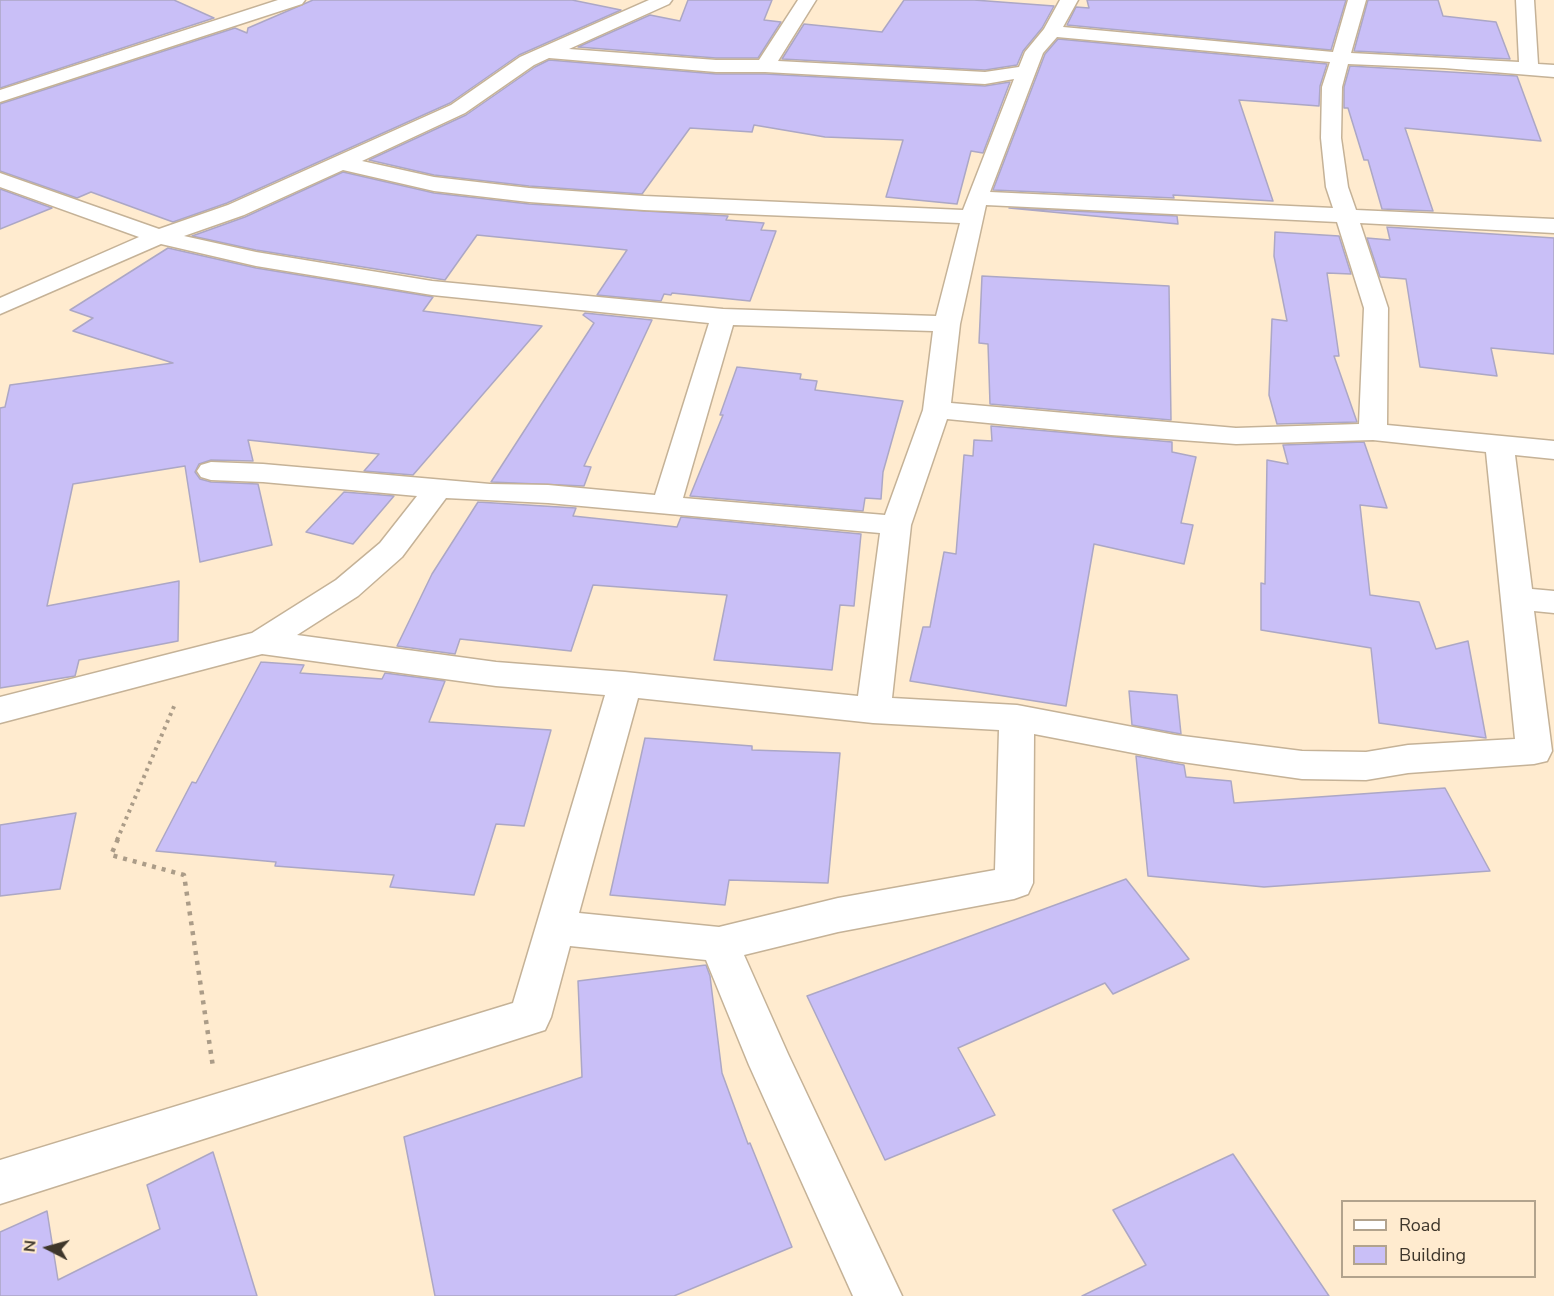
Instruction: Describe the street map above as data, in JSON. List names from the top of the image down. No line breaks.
{"legend":["Road","Building"],"north":"left"}
